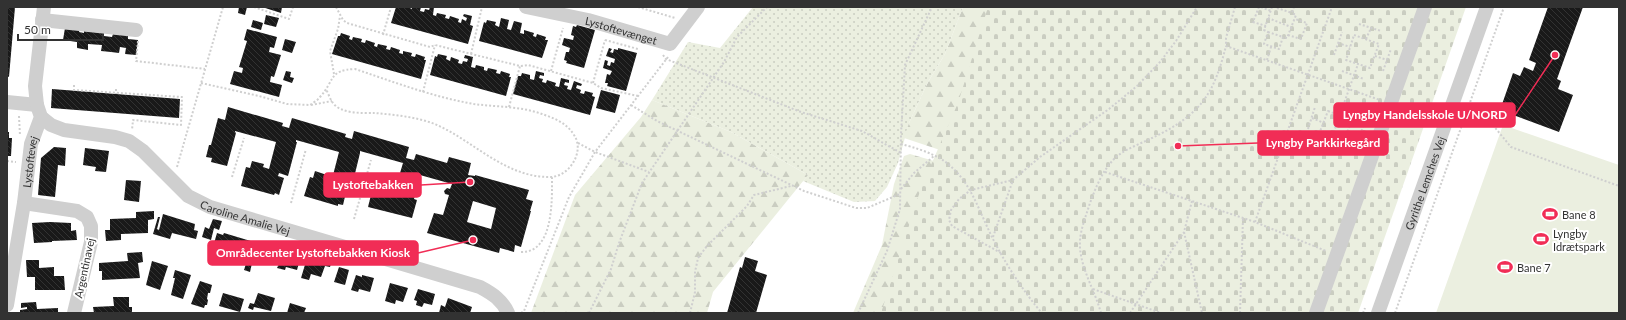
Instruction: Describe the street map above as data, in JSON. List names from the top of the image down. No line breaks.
{"streets":{"street":["Lystoftevænget","Lystoftevej","Gyrithe Lemches Vej","Caroline Amalie Vej","Argentinavej"]},"crossings":[["Lystoftevej","Caroline Amalie Vej"],["Lystoftevej","Argentinavej"]],"places":{"other":["Lyngby Handelsskole U/NORD","Lyngby Parkkirkegård","Lystoftebakken","Områdecenter Lystoftebakken Kiosk"],"sports":["Bane 8","Lyngby Idrætspark","Bane 7"]},"scale_bar":"50 m"}
